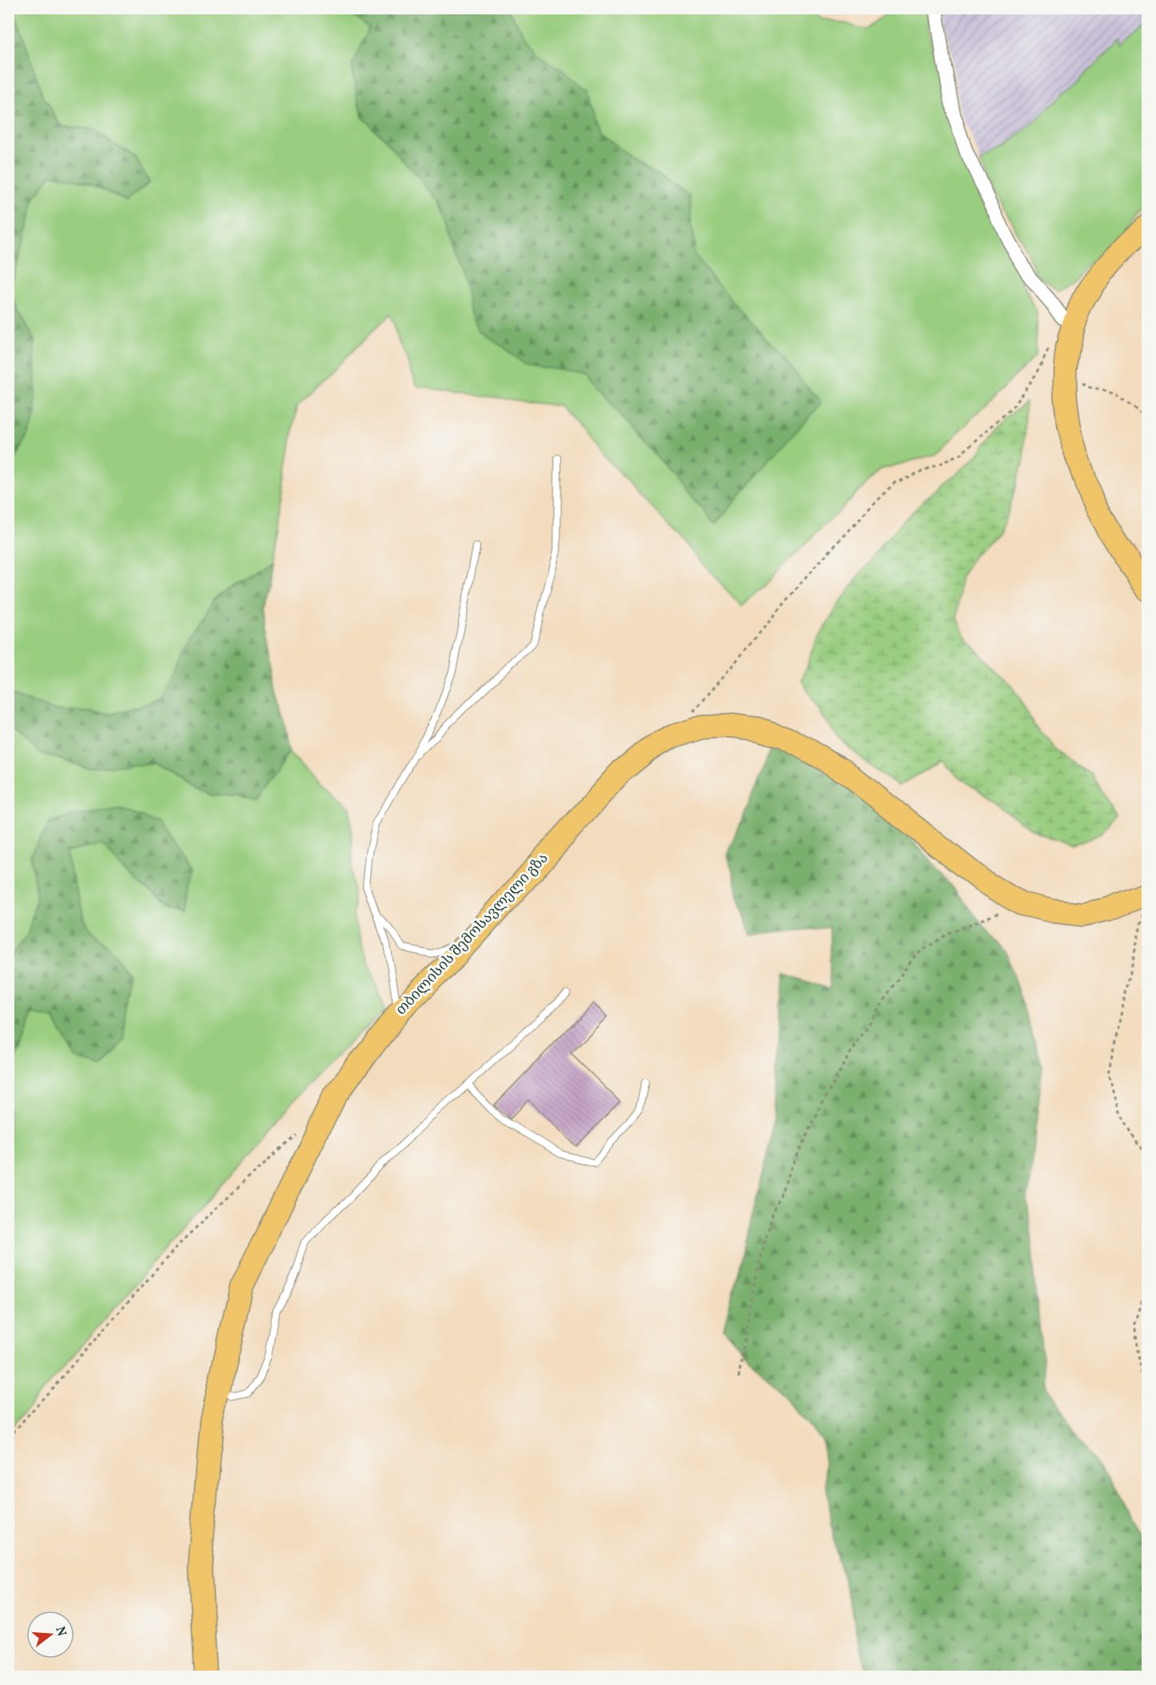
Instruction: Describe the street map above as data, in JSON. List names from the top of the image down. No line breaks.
{"streets":{"highway":["თბილისის შემოსავლელი გზა"]},"north":"right"}
